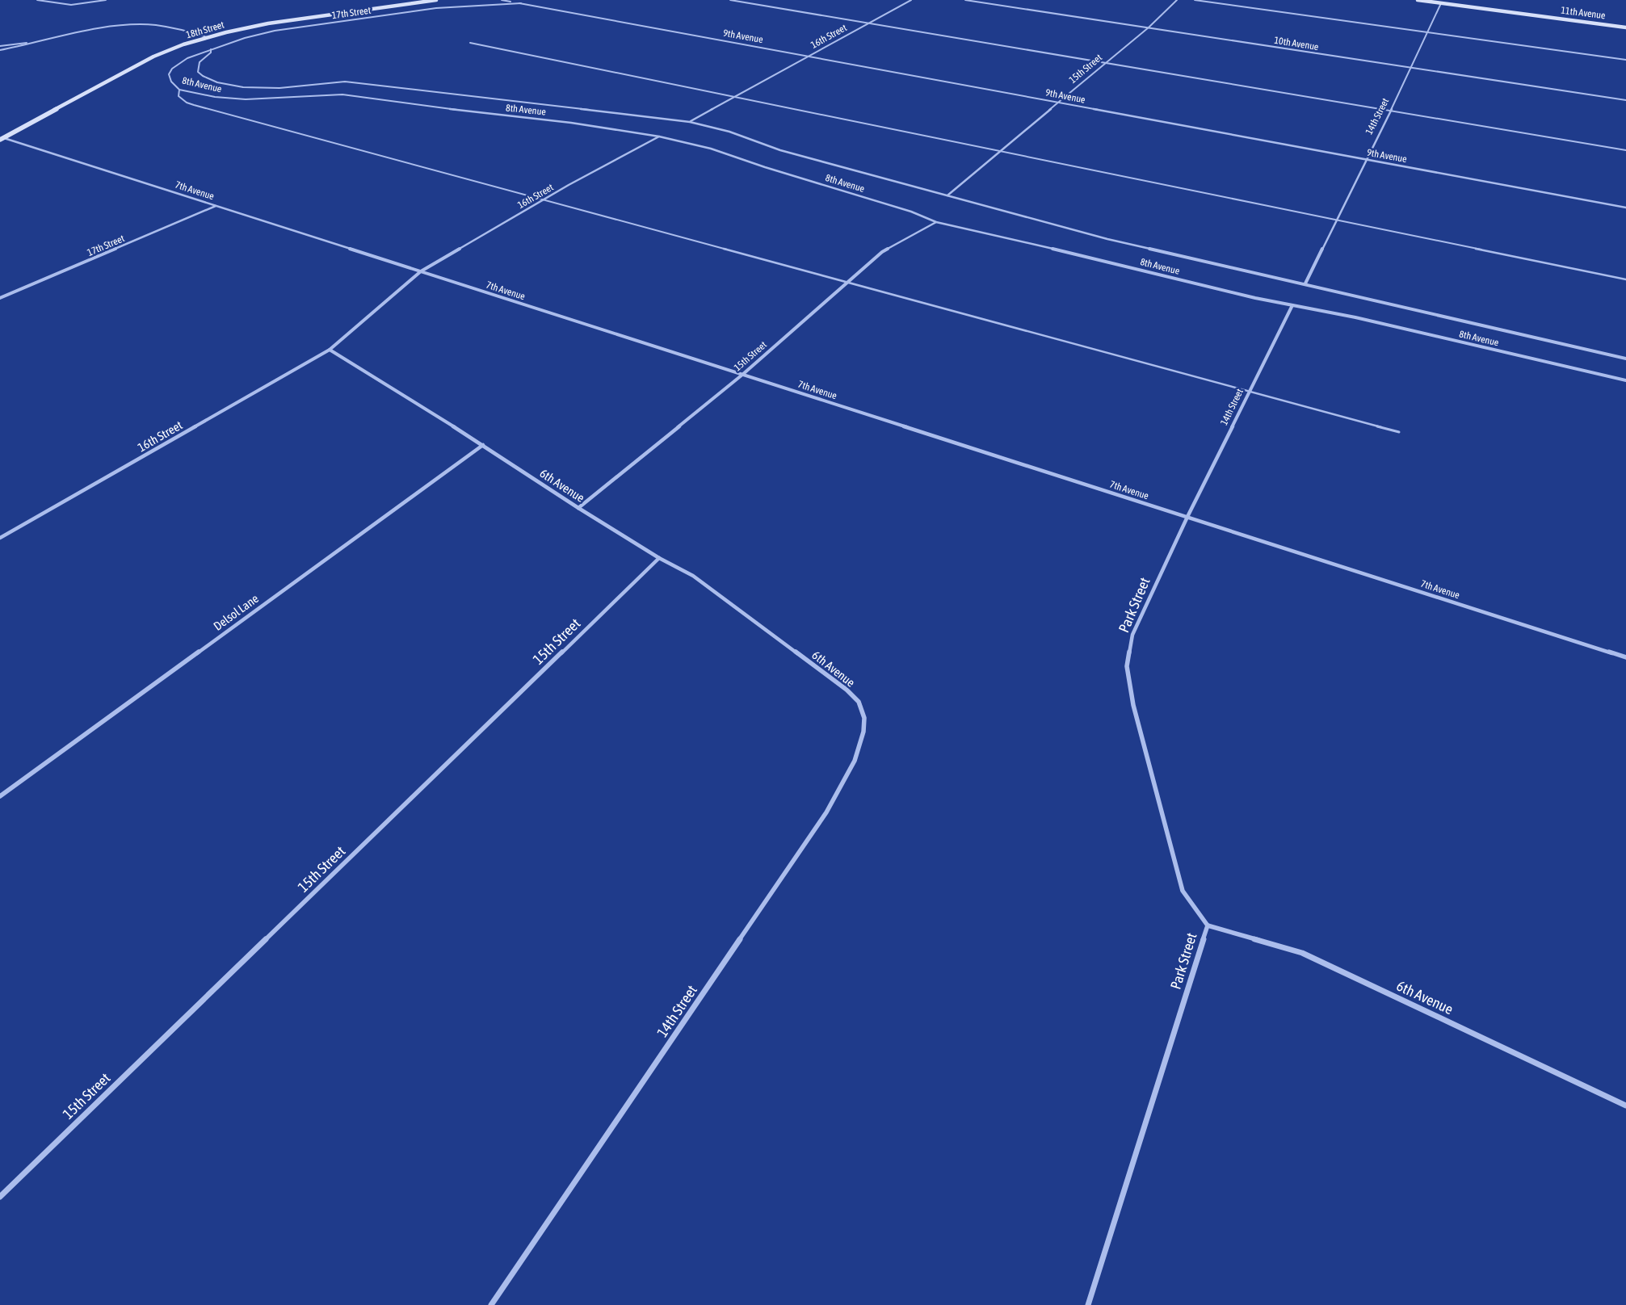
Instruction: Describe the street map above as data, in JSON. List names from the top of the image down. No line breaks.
{"streets":{"main road":["11th Avenue","18th Street"],"street":["17th Street","9th Avenue","16th Street","10th Avenue","15th Street","8th Avenue","14th Street","7th Avenue","6th Avenue","Park Street","Delsol Lane"]},"crossings":[["17th Street","9th Avenue"],["17th Street","8th Avenue"],["17th Street","7th Avenue"],["11th Avenue","14th Street"],["18th Street","7th Avenue"],["9th Avenue","16th Street"],["9th Avenue","15th Street"],["9th Avenue","14th Street"],["16th Street","8th Avenue"],["16th Street","7th Avenue"],["16th Street","6th Avenue"],["10th Avenue","15th Street"],["10th Avenue","14th Street"],["15th Street","8th Avenue"],["15th Street","7th Avenue"],["15th Street","6th Avenue"],["8th Avenue","14th Street"],["14th Street","7th Avenue"],["14th Street","6th Avenue"],["14th Street","Park Street"],["7th Avenue","Park Street"],["6th Avenue","Park Street"],["6th Avenue","Delsol Lane"]]}
